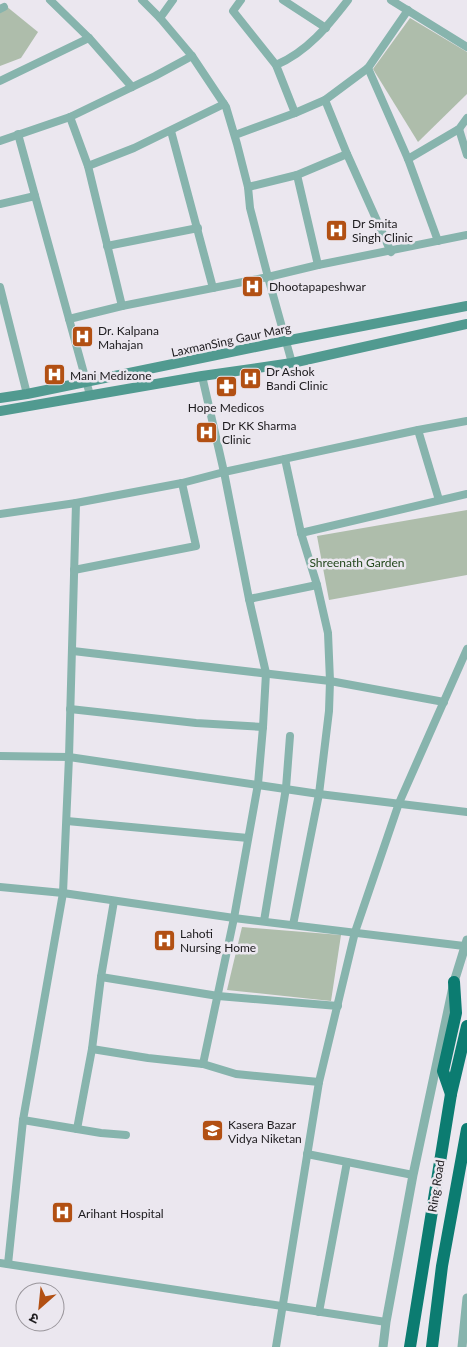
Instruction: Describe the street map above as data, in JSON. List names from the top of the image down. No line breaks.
{"streets":{"highway":["Ring Road"],"main road":["LaxmanSing Gaur Marg"]},"parks":["Shreenath Garden"],"places":{"hospital":["Dr Smita Singh Clinic","Dhootapapeshwar","Dr. Kalpana Mahajan","Mani Medizone","Dr Ashok Bandi Clinic","Dr KK Sharma Clinic","Lahoti Nursing Home","Arihant Hospital"],"pharmacy":["Hope Medicos"],"school or university":["Kasera Bazar Vidya Niketan"]},"north":"bottom left"}
